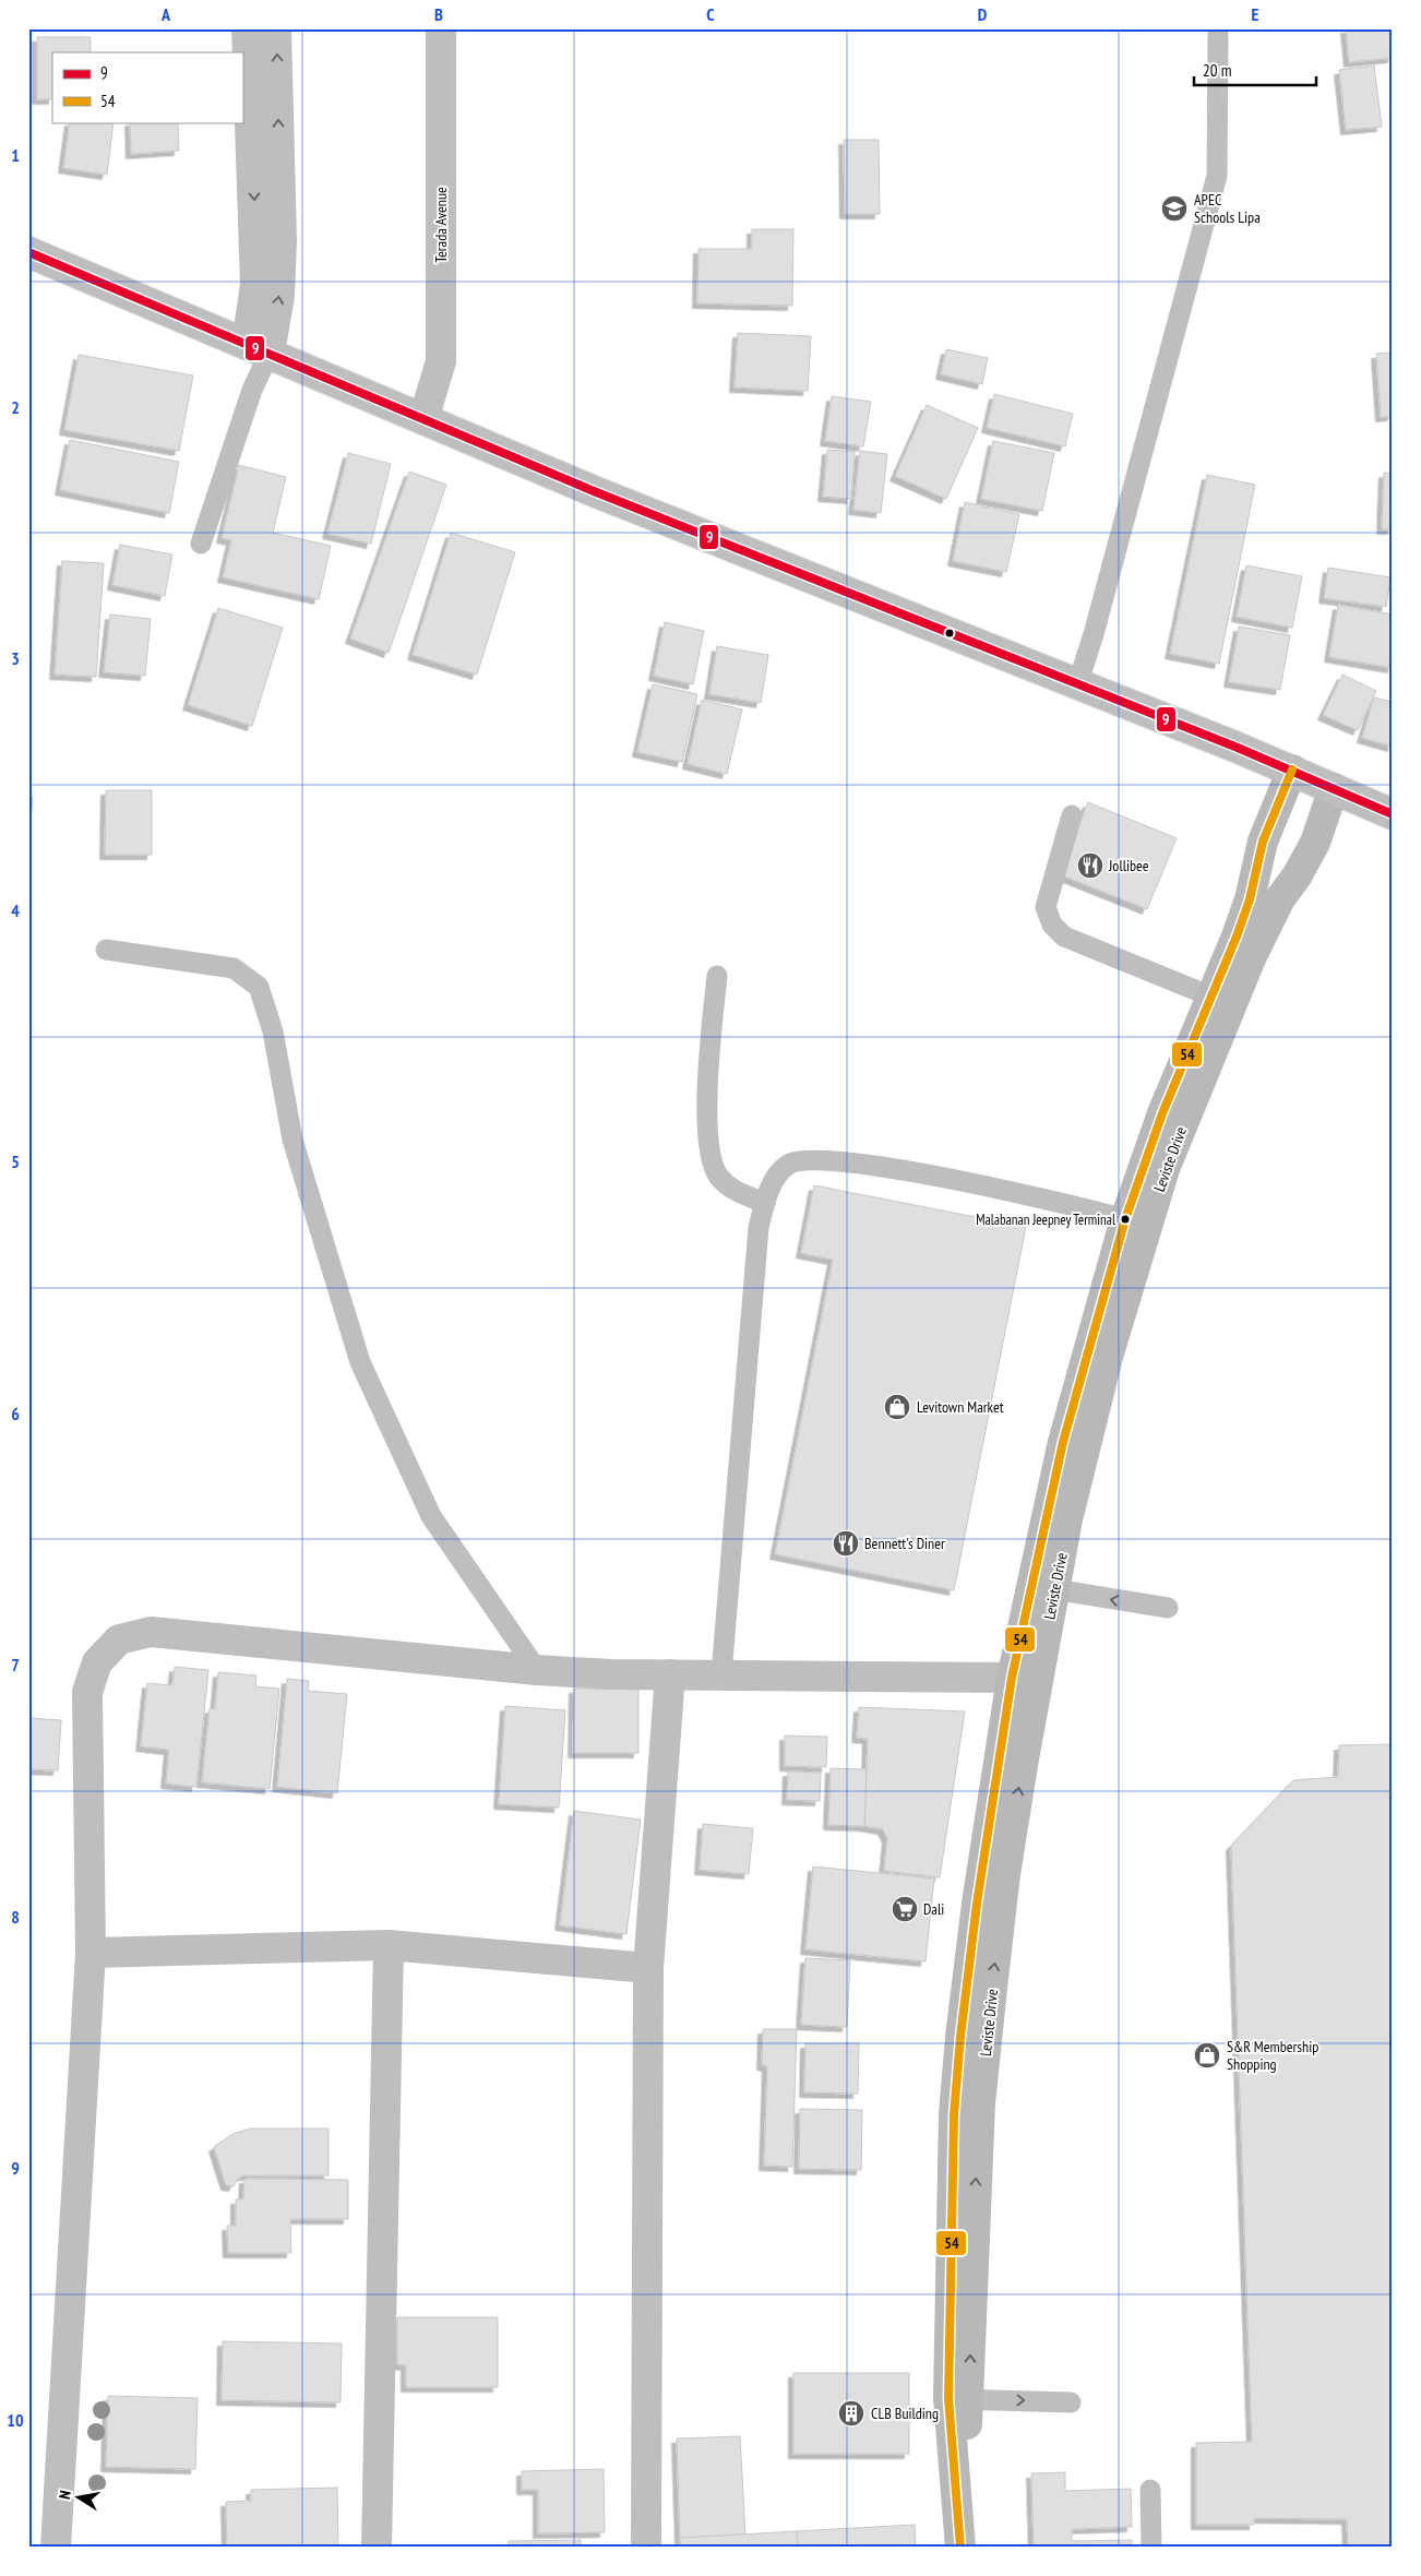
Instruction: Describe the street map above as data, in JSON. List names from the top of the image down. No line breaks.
{"streets":{"main road":["Leviste Drive"],"street":["Terada Avenue"]},"places":{"school or university":["APEC Schools Lipa"],"restaurant":["Jollibee","Bennett's Diner"],"other":["Malabanan Jeepney Terminal"],"shop":["Levitown Market","S&R Membership Shopping"],"supermarket":["Dali"],"building":["CLB Building"]},"lines":["transit line 9","transit line 54"],"legend":["9","54"],"scale_bar":"20 m","north":"left","grid":{"columns":["A","B","C","D","E"],"rows":["1","2","3","4","5","6","7","8","9","10"]}}
